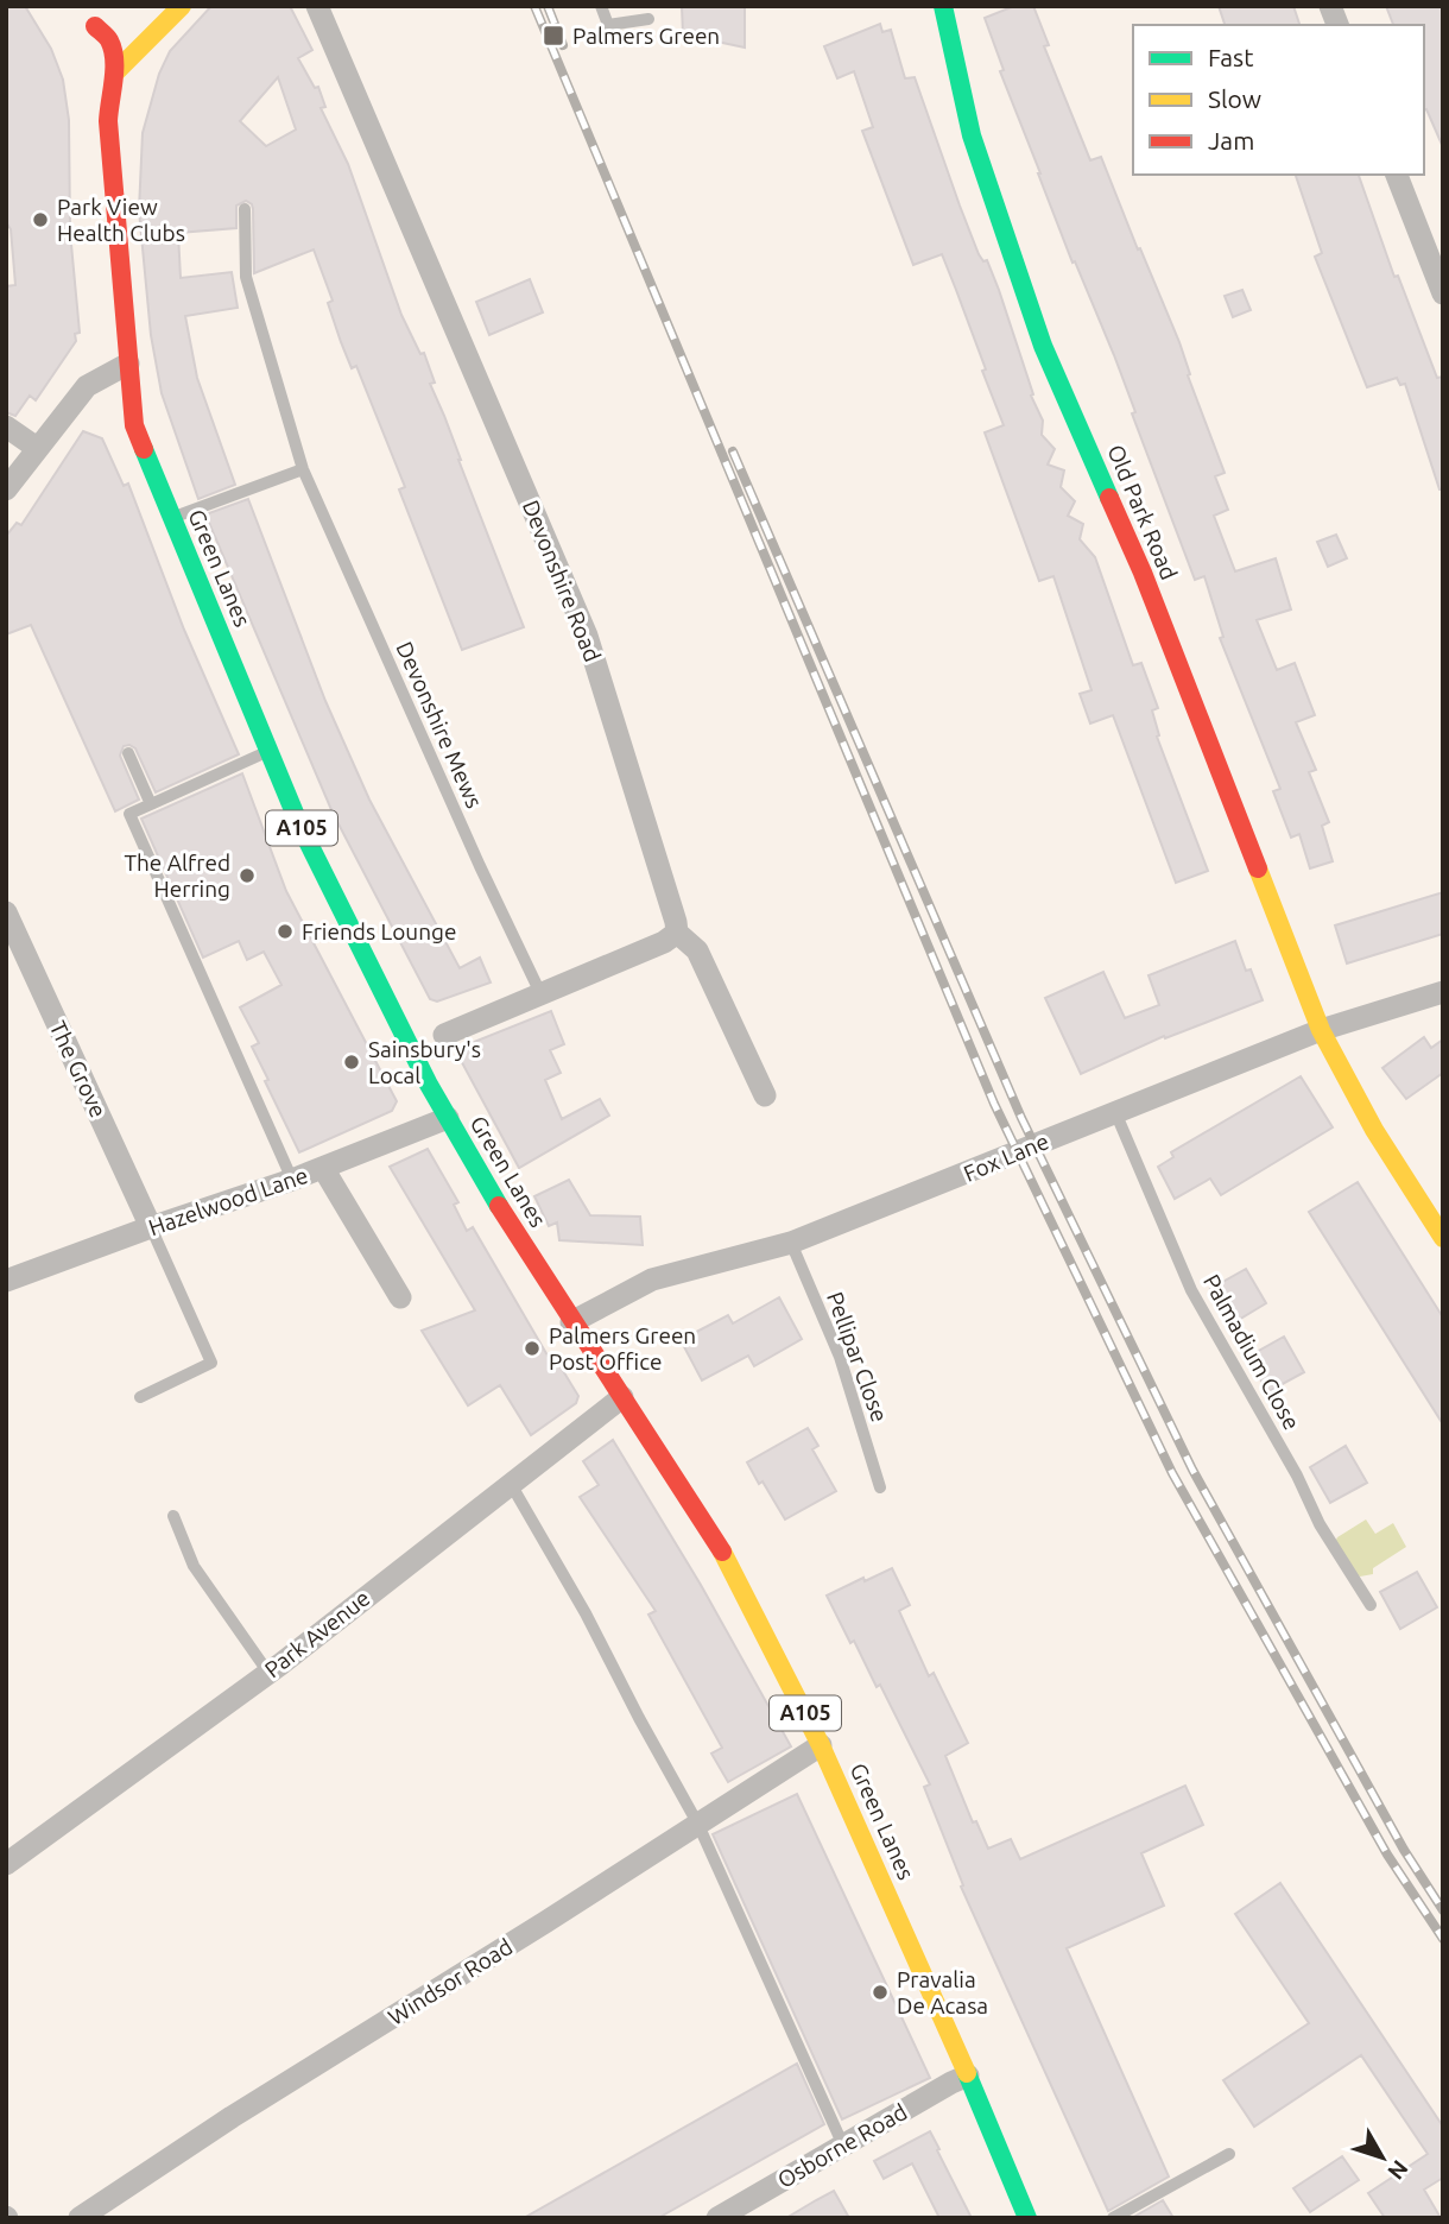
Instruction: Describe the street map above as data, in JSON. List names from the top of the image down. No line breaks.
{"streets":{"main road":["Old Park Road","Green Lanes","A105"],"street":["Devonshire Road","The Grove","Fox Lane","Hazelwood Lane","Park Avenue","Windsor Road","Osborne Road"],"lane":["Devonshire Mews","Palmadium Close","Pellipar Close"]},"crossings":[["Old Park Road","Fox Lane"],["Green Lanes","Fox Lane"],["Green Lanes","Hazelwood Lane"],["Green Lanes","Park Avenue"],["Green Lanes","Windsor Road"],["Green Lanes","Osborne Road"],["The Grove","Hazelwood Lane"],["Fox Lane","Palmadium Close"],["Fox Lane","Pellipar Close"]],"places":{"transit":["Palmers Green"],"other":["Park View Health Clubs","The Alfred Herring","Friends Lounge","Sainsbury's Local","Palmers Green Post Office","Pravalia De Acasa"]},"legend":["Fast","Slow","Jam"],"north":"bottom right"}
